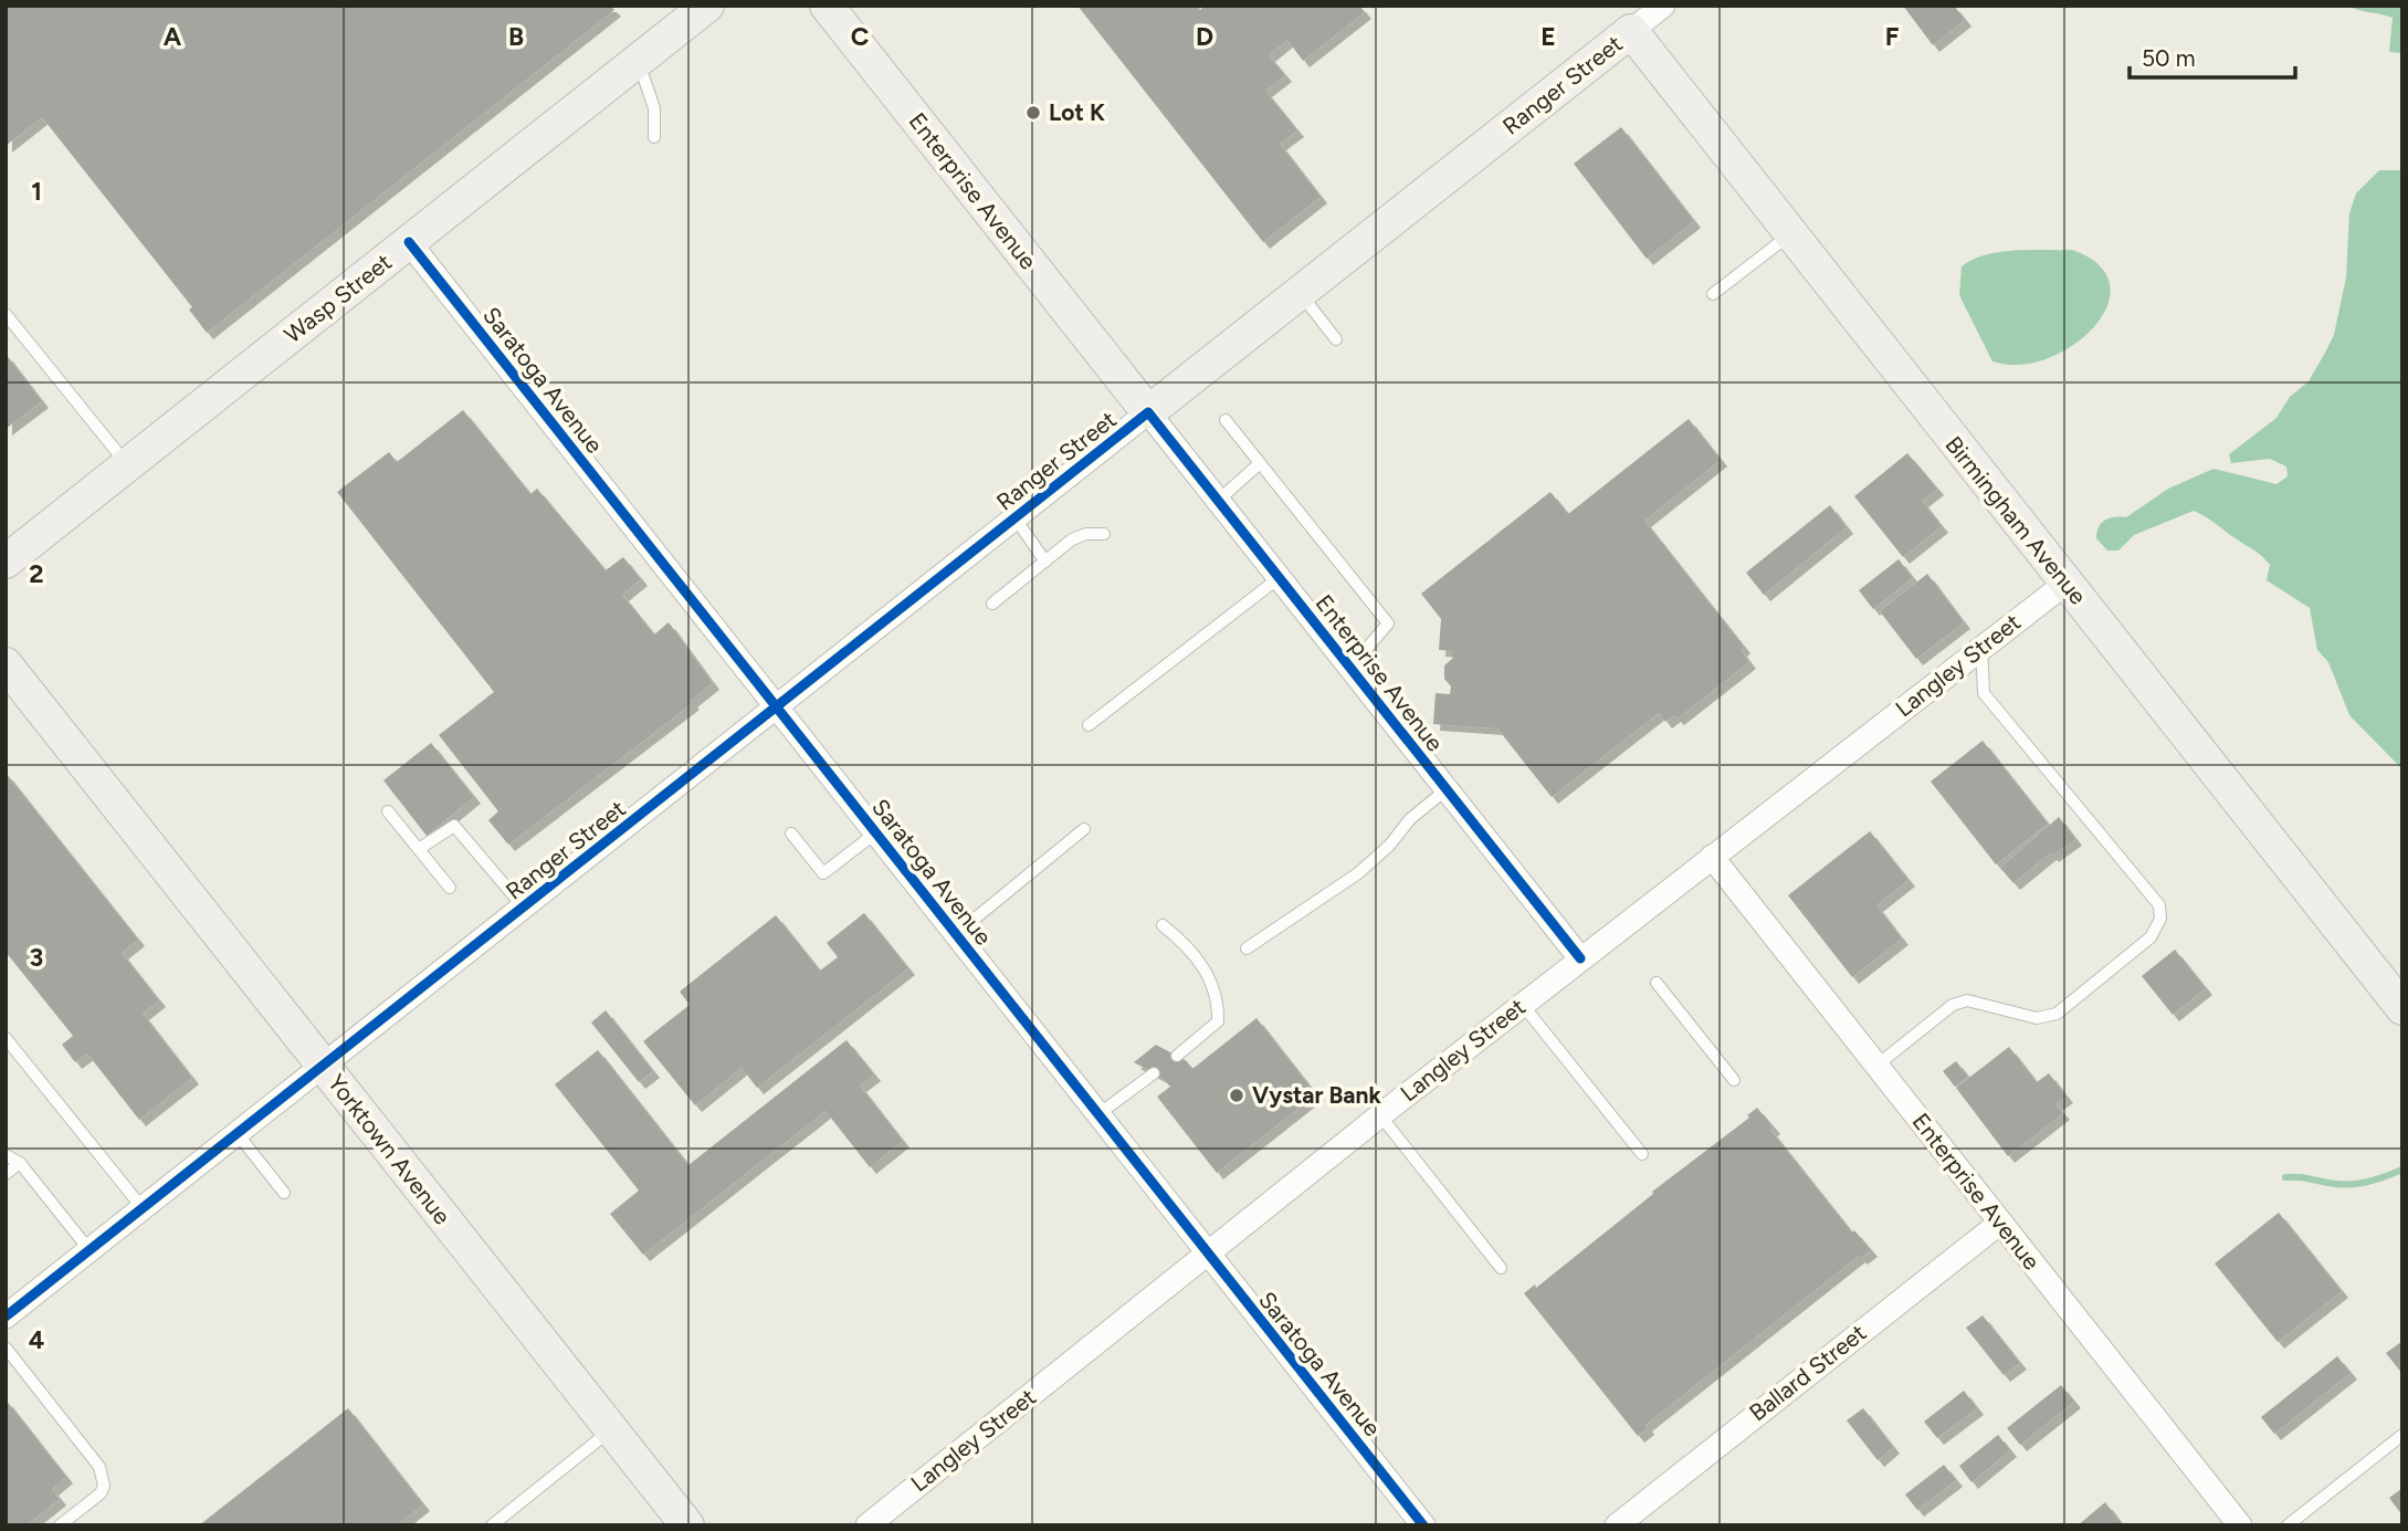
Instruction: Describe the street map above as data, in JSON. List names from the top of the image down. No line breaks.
{"streets":{"main road":["Ranger Street","Enterprise Avenue","Wasp Street","Birmingham Avenue","Yorktown Avenue"],"street":["Saratoga Avenue","Langley Street","Ballard Street"]},"crossings":[["Ranger Street","Enterprise Avenue"],["Ranger Street","Saratoga Avenue"],["Ranger Street","Birmingham Avenue"],["Ranger Street","Yorktown Avenue"],["Enterprise Avenue","Langley Street"],["Enterprise Avenue","Ballard Street"],["Wasp Street","Saratoga Avenue"],["Saratoga Avenue","Langley Street"],["Birmingham Avenue","Langley Street"]],"places":["Lot K","Vystar Bank"],"scale_bar":"50 m","grid":{"columns":["A","B","C","D","E","F"],"rows":["1","2","3","4"]}}
